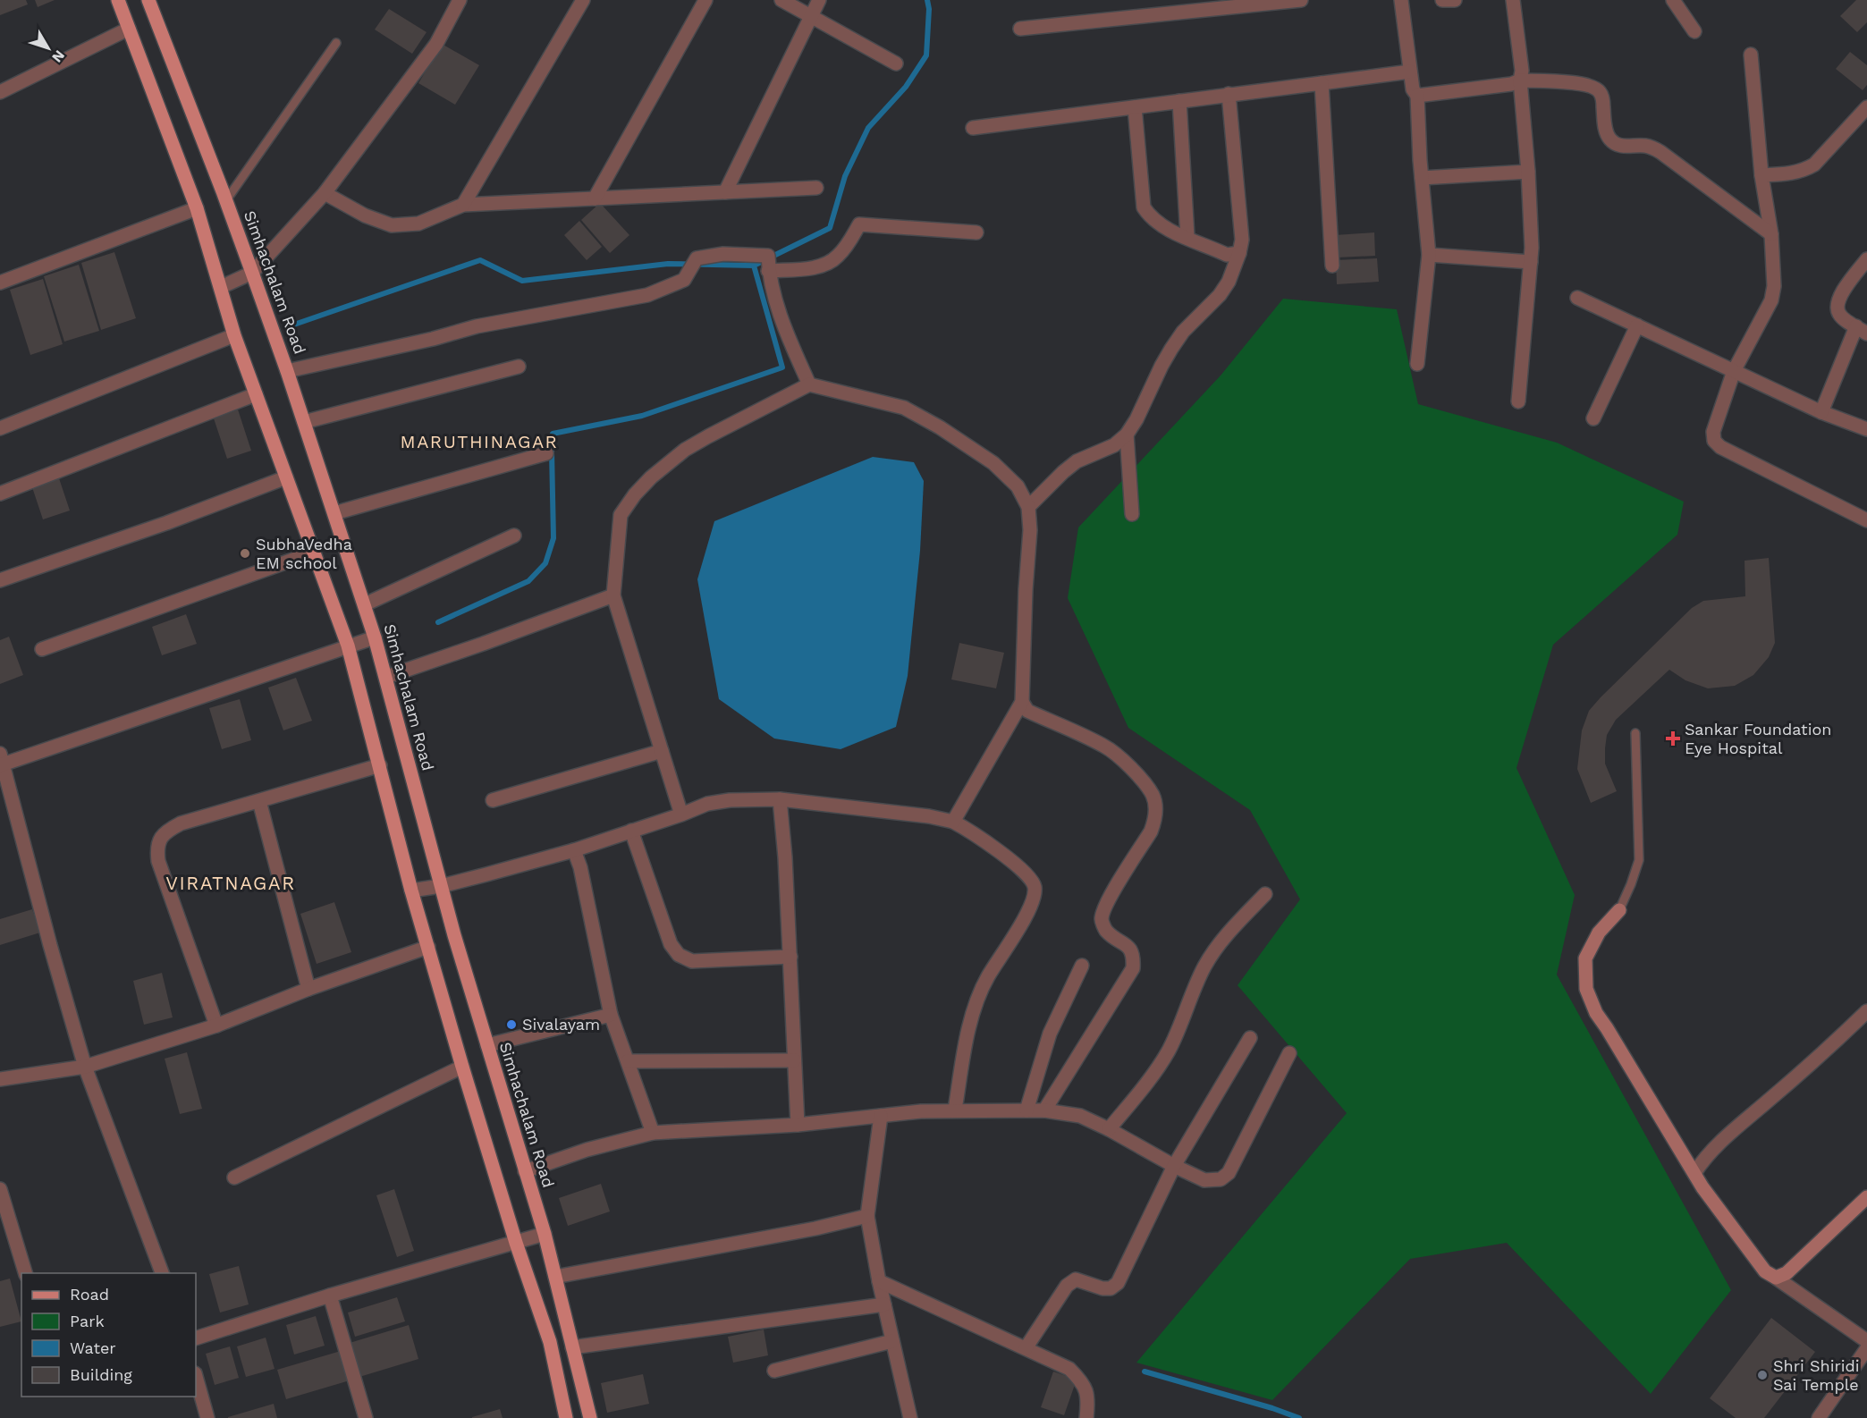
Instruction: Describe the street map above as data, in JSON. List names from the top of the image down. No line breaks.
{"streets":{"main road":["Simhachalam Road"]},"districts":["MARUTHINAGAR","VIRATNAGAR"],"places":{"other":["SubhaVedha EM school","Sivalayam","Shri Shiridi Sai Temple"],"health":["Sankar Foundation Eye Hospital"]},"legend":["Road","Park","Water","Building"],"north":"bottom right"}
